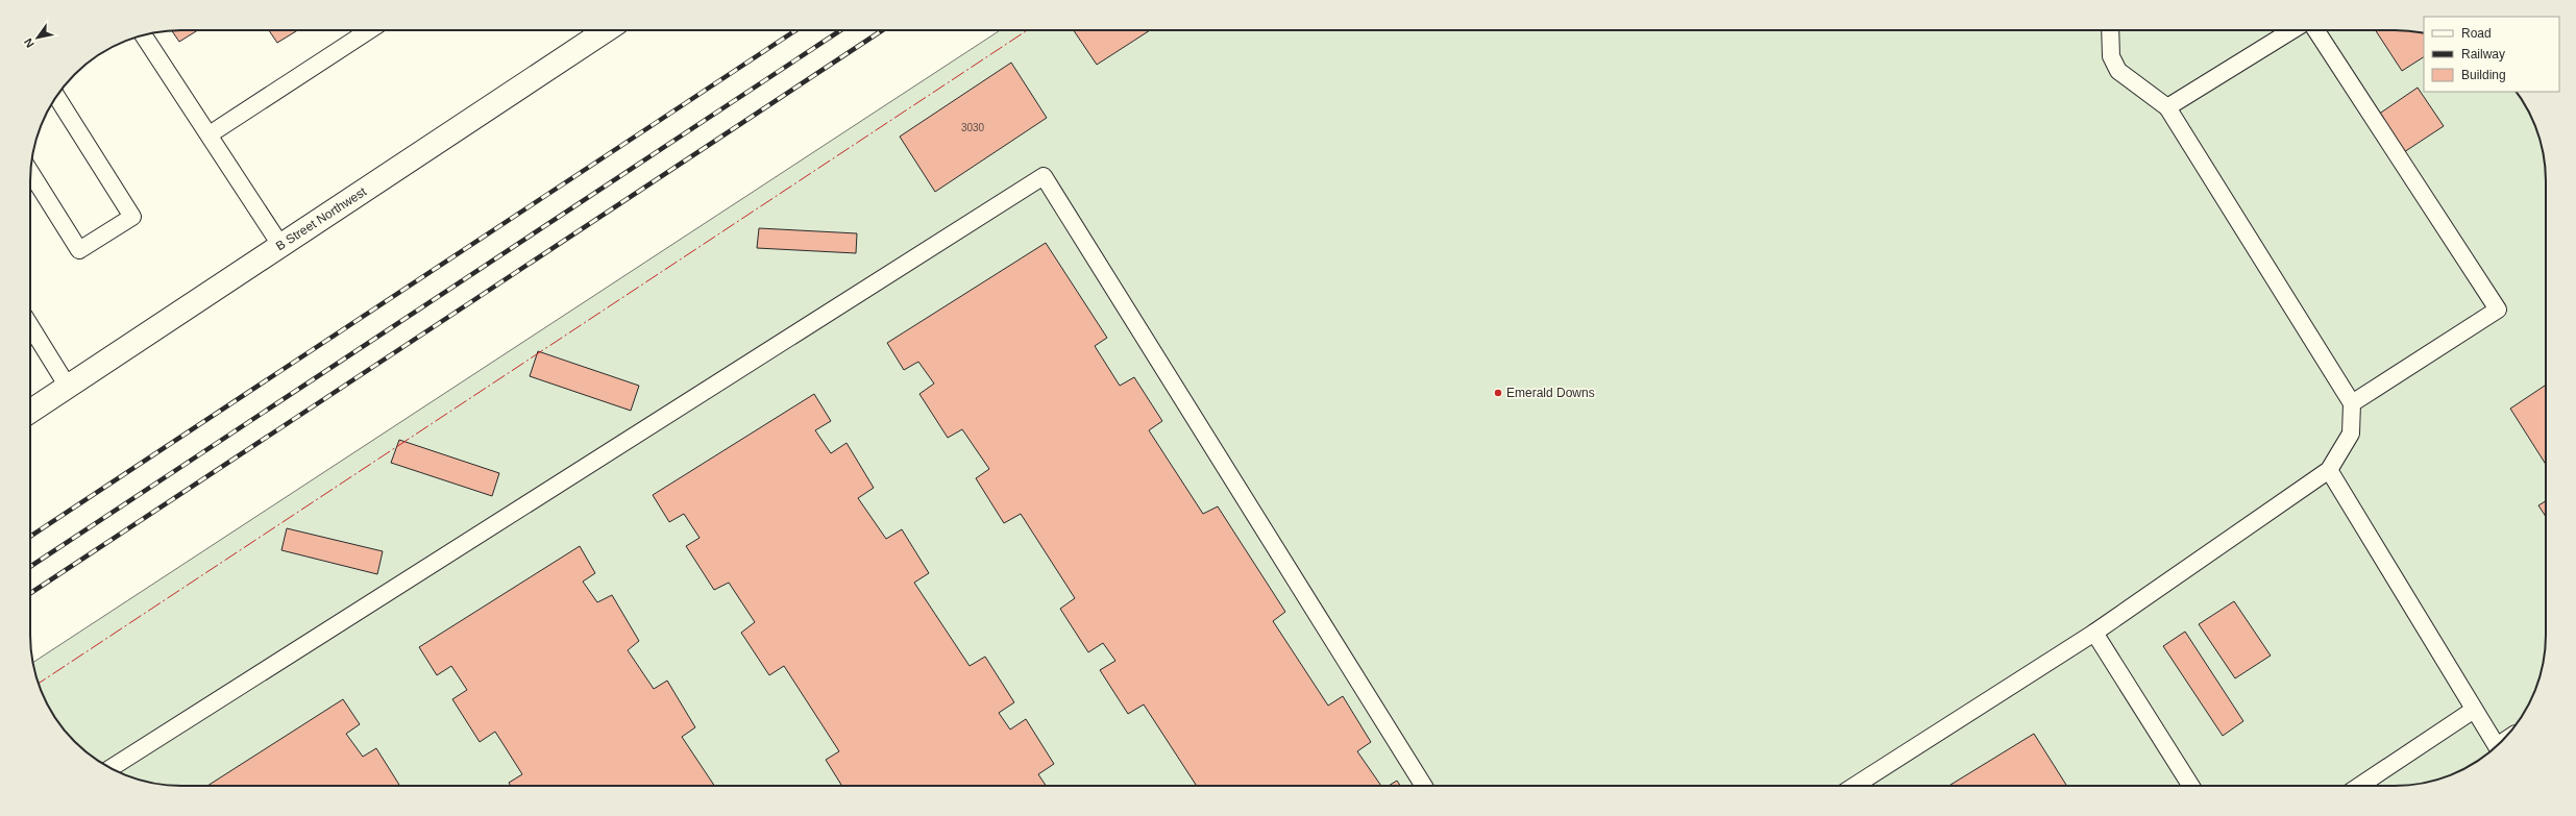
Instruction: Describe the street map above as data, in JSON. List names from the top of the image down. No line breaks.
{"streets":{"street":["B Street Northwest"]},"places":["Emerald Downs"],"house_numbers":["3030"],"legend":["Road","Railway","Building"],"north":"bottom left"}
